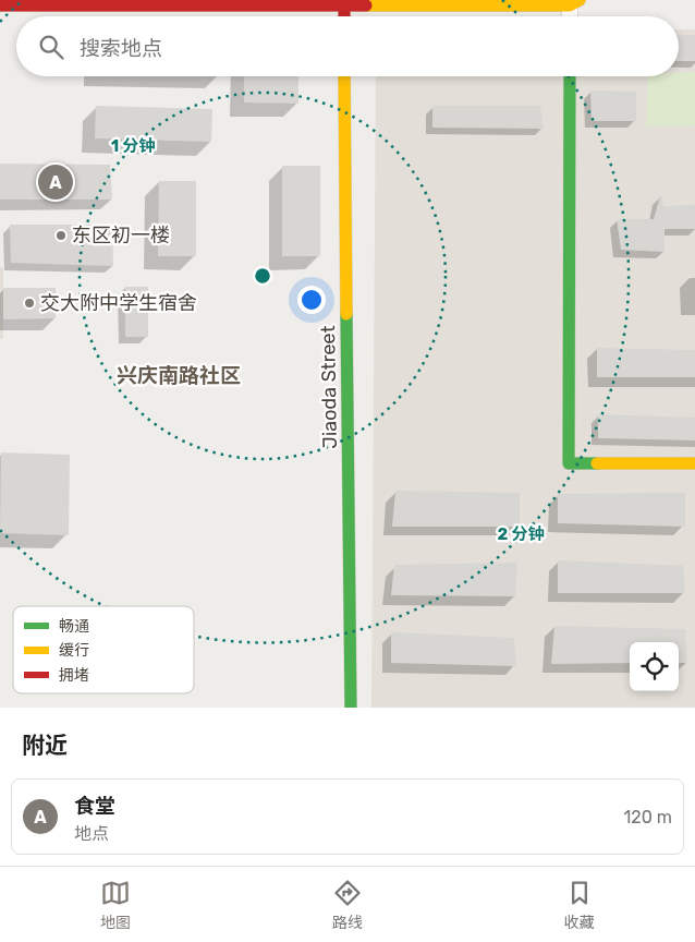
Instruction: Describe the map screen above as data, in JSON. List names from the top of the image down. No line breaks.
{"streets":{"street":["Jiaoda Street"]},"districts":["兴庆南路社区"],"places":["东区初一楼","交大附中学生宿舍"],"legend":["畅通","缓行","拥堵"],"page":{"search":"搜索地点","pins":"A","heading":"附近","list":[{"mark":"A","name":"食堂","note":"地点","value":"120 m"}],"nav":["地图","路线","收藏"]},"rings":["1 分钟","2 分钟"]}
